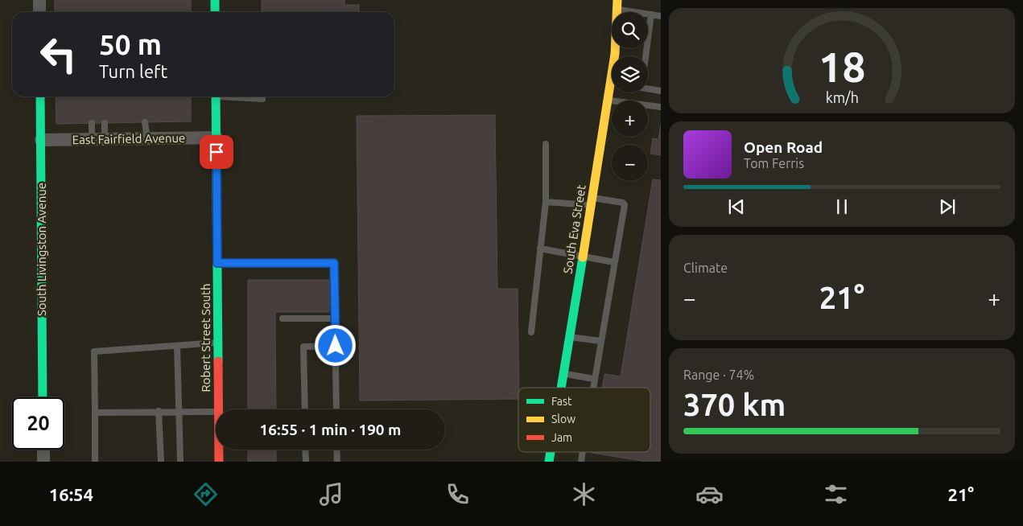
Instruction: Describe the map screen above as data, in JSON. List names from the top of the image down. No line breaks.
{"streets":{"street":["East Fairfield Avenue","South Eva Street","South Livingston Avenue","Robert Street South"]},"crossings":[["East Fairfield Avenue","South Livingston Avenue"],["East Fairfield Avenue","Robert Street South"]],"legend":["Fast","Slow","Jam"],"page":{"map_buttons":["+","−"],"turn":["50 m","Turn left"],"song":["Open Road","Tom Ferris"],"tile":["Climate",["Range · 74%","370 km"]],"heat":["−","21°","+"],"limit":"20","trip":"16:55 · 1 min · 190 m","tabs":["16:54","21°"],"gauge":["18","km/h"]}}
